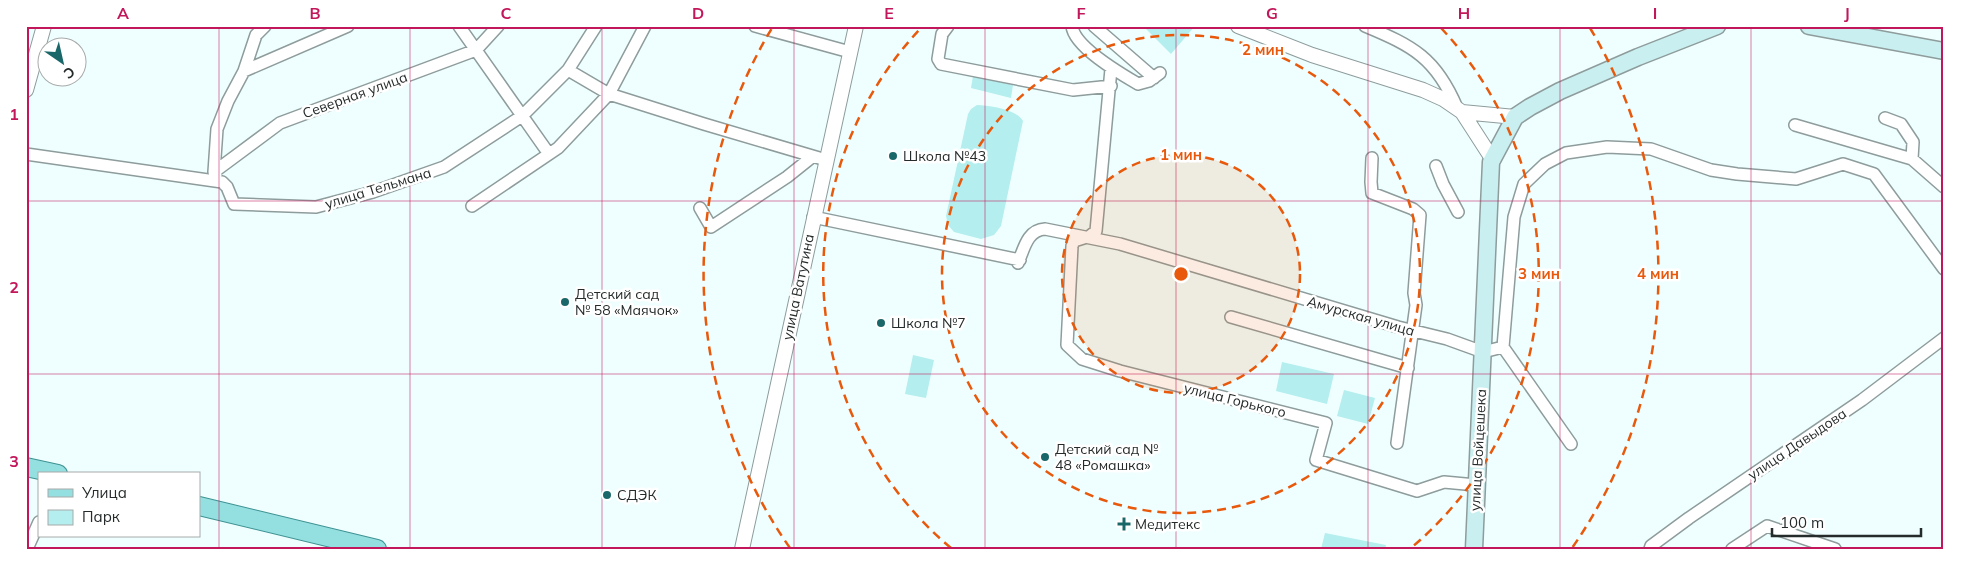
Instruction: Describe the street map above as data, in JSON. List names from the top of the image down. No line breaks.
{"streets":{"main road":["улица Войцешека"],"street":["Северная улица","улица Тельмана","улица Ватутина","Амурская улица","улица Горького","улица Давыдова"]},"crossings":[["Амурская улица","улица Горького"],["Амурская улица","улица Войцешека"],["улица Горького","улица Войцешека"]],"places":{"other":["Школа №43","Детский сад № 58 «Маячок»","Школа №7","Детский сад № 48 «Ромашка»","СДЭК"],"health":["Медитекс"]},"legend":["Улица","Парк"],"scale_bar":"100 m","north":"bottom right","grid":{"columns":["A","B","C","D","E","F","G","H","I","J"],"rows":["1","2","3"]},"rings":["2 мин","1 мин","3 мин","4 мин"]}
